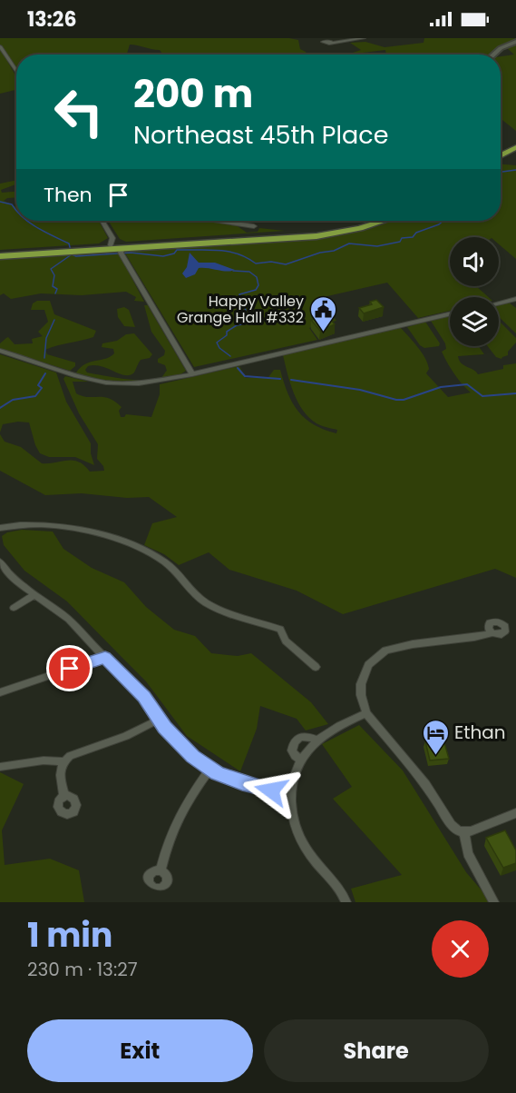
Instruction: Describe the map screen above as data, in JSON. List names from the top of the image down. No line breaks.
{"places":{"public building":["Happy Valley Grange Hall #332"],"hotel":["Ethan"]},"page":{"status":"13:26","turn":["200 m","Northeast 45th Place"],"then":"Then","heading":["1 min","230 m · 13:27"],"buttons":["Exit","Share"]}}
